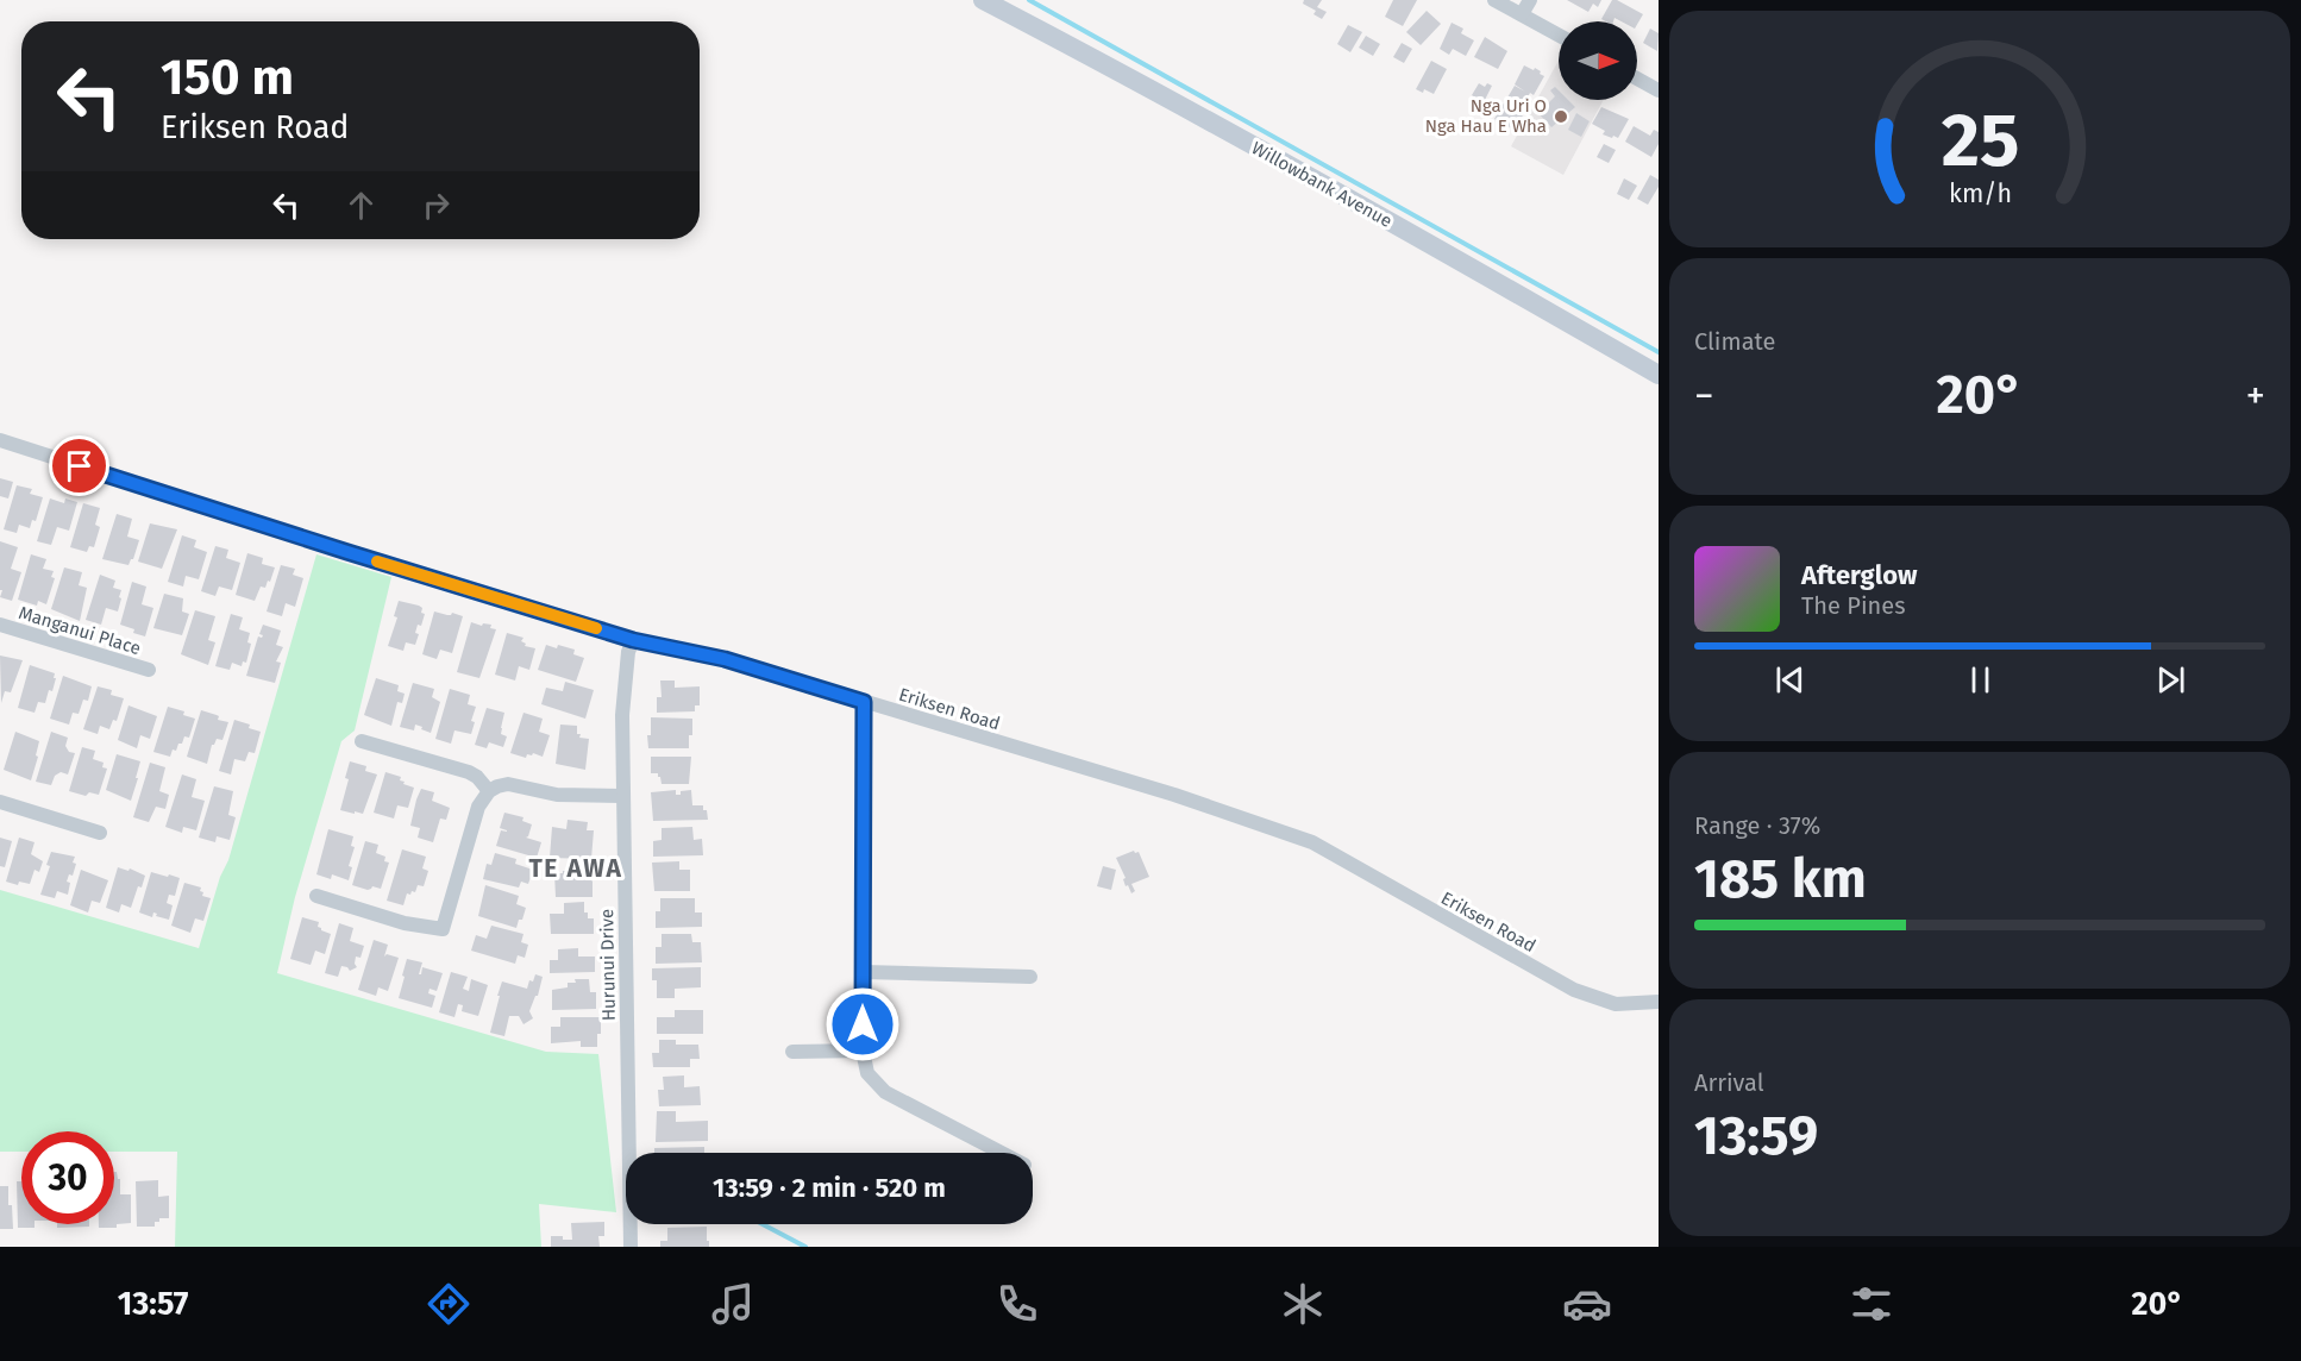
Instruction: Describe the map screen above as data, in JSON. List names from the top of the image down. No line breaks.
{"streets":{"main road":["Willowbank Avenue"],"street":["Manganui Place","Eriksen Road","Hurunui Drive"]},"crossings":[["Eriksen Road","Hurunui Drive"]],"districts":["TE AWA"],"places":["Nga Uri O Nga Hau E Wha"],"north":"right","page":{"turn":["150 m","Eriksen Road"],"tile":["Climate",["Range · 37%","185 km"],["Arrival","13:59"]],"heat":["−","20°","+"],"song":["Afterglow","The Pines"],"limit":"30","trip":"13:59 · 2 min · 520 m","tabs":["13:57","20°"],"gauge":["25","km/h"]}}
